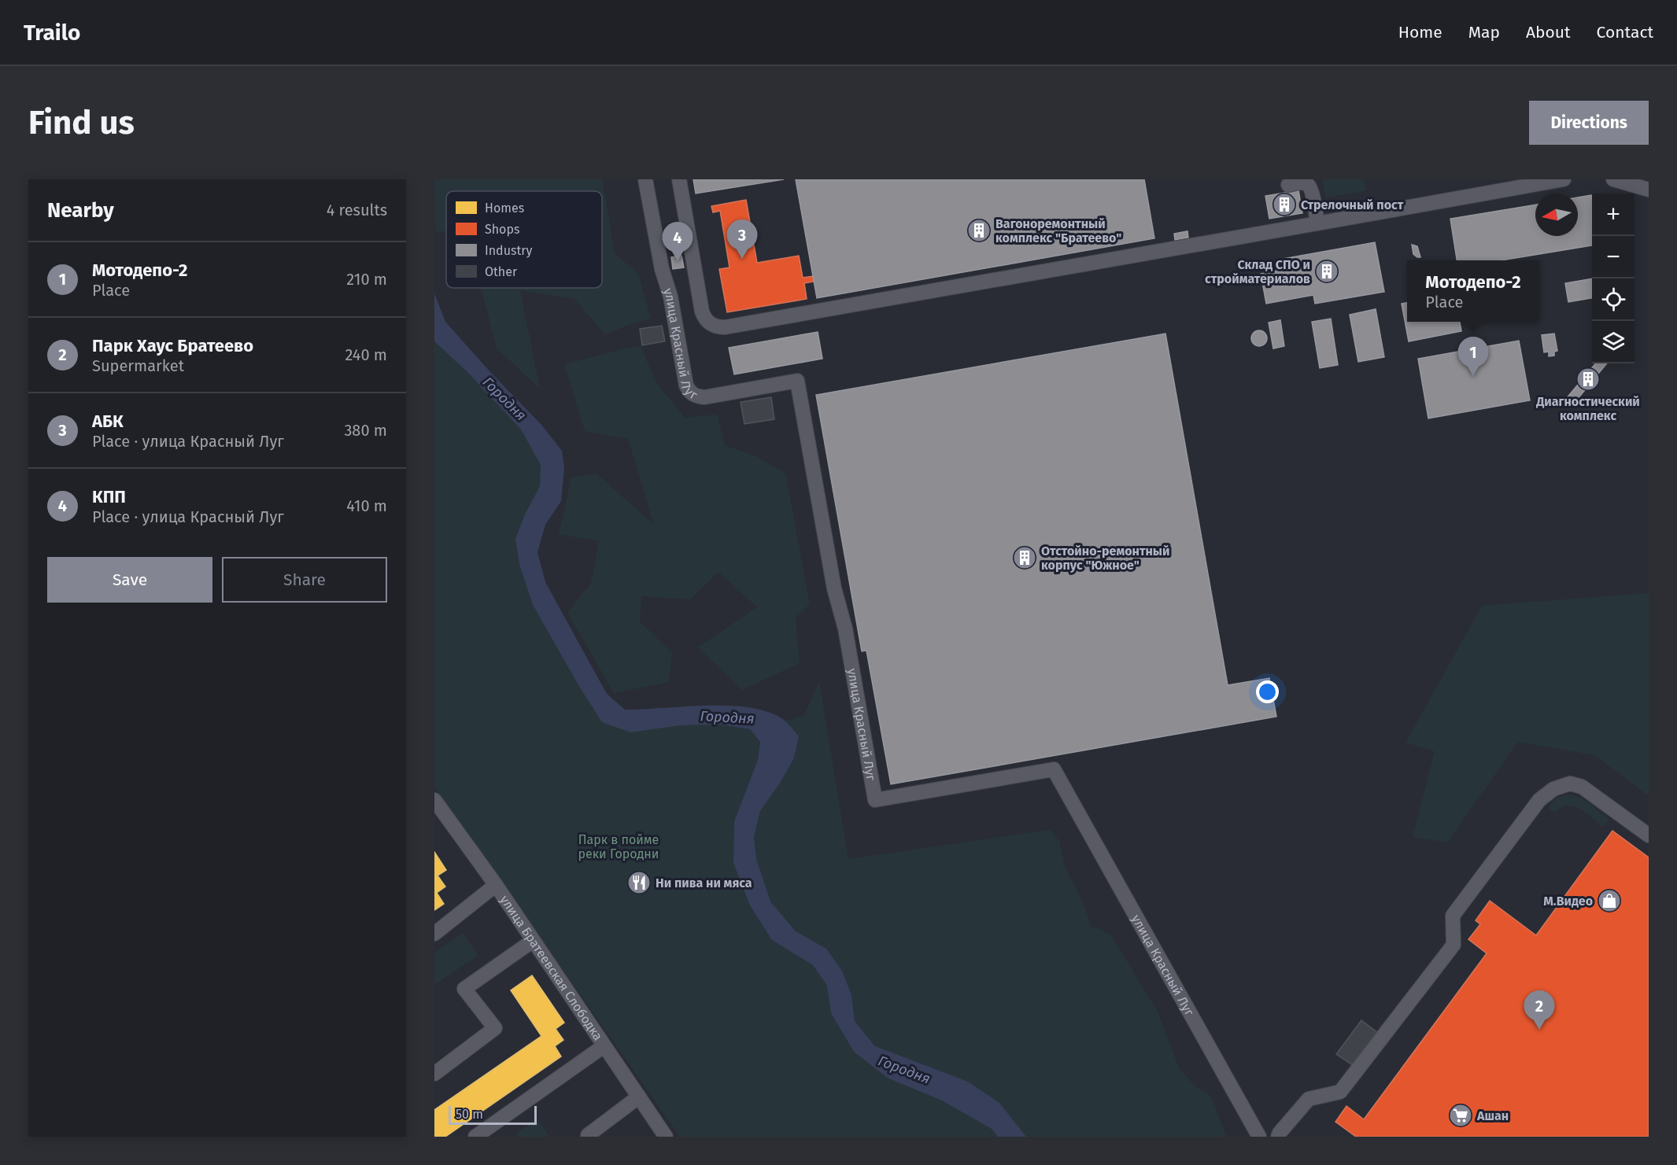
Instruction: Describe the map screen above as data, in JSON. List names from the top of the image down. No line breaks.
{"streets":{"street":["улица Красный Луг","улица Братеевская Слободка"]},"water":["Городня"],"parks":["Парк в пойме реки Городни"],"places":{"building":["Стрелочный пост","Вагоноремонтный комплекс \"Братеево\"","Склад СПО и стройматериалов","Диагностический комплекс","Отстойно-ремонтный корпус \"Южное\""],"restaurant":["Ни пива ни мяса"],"shop":["М.Видео"],"supermarket":["Ашан"]},"legend":["Homes","Shops","Industry","Other"],"scale_bar":"50 m","north":"left","page":{"header":"Trailo","nav":["Home","Map","About","Contact"],"buttons":["Directions",["Save","Share"]],"title":"Find us","heading":["Nearby","4 results"],"map_buttons":["+","−"],"pins":["3","4","1","2"],"list":[{"mark":"1","name":"Мотодепо-2","note":"Place","value":"210 m"},{"mark":"2","name":"Парк Хаус Братеево","note":"Supermarket","value":"240 m"},{"mark":"3","name":"АБК","note":"Place · улица Красный Луг","value":"380 m"},{"mark":"4","name":"КПП","note":"Place · улица Красный Луг","value":"410 m"}],"popup":["Мотодепо-2","Place"],"scale":"50 m"}}
